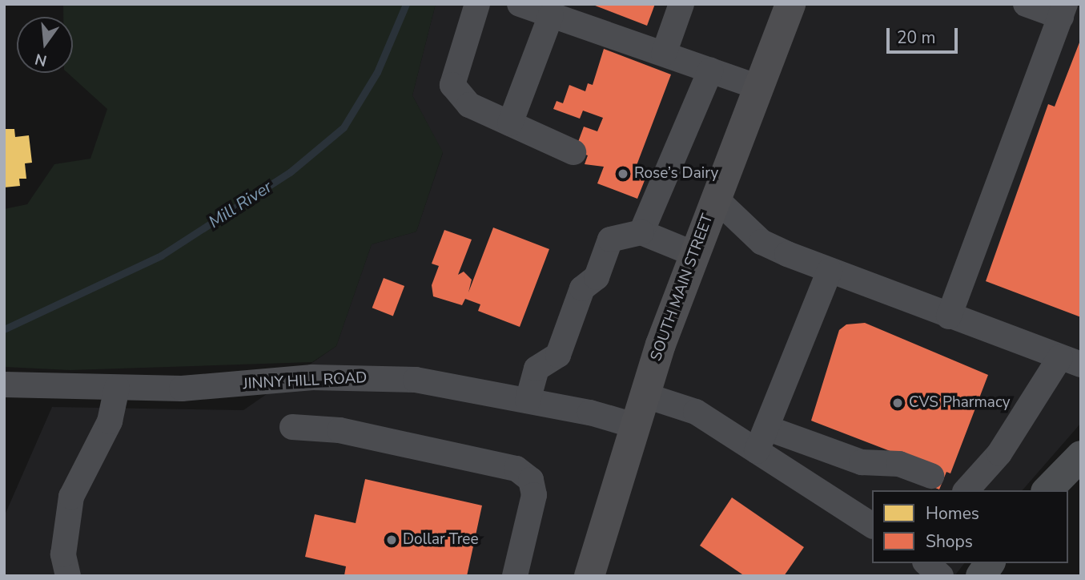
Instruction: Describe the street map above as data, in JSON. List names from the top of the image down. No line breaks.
{"streets":{"highway":["SOUTH MAIN STREET"],"street":["JINNY HILL ROAD"]},"crossings":[["SOUTH MAIN STREET","JINNY HILL ROAD"]],"water":["Mill River"],"places":["Rose’s Dairy","CVS Pharmacy","Dollar Tree"],"legend":["Homes","Shops"],"scale_bar":"20 m","north":"bottom"}
